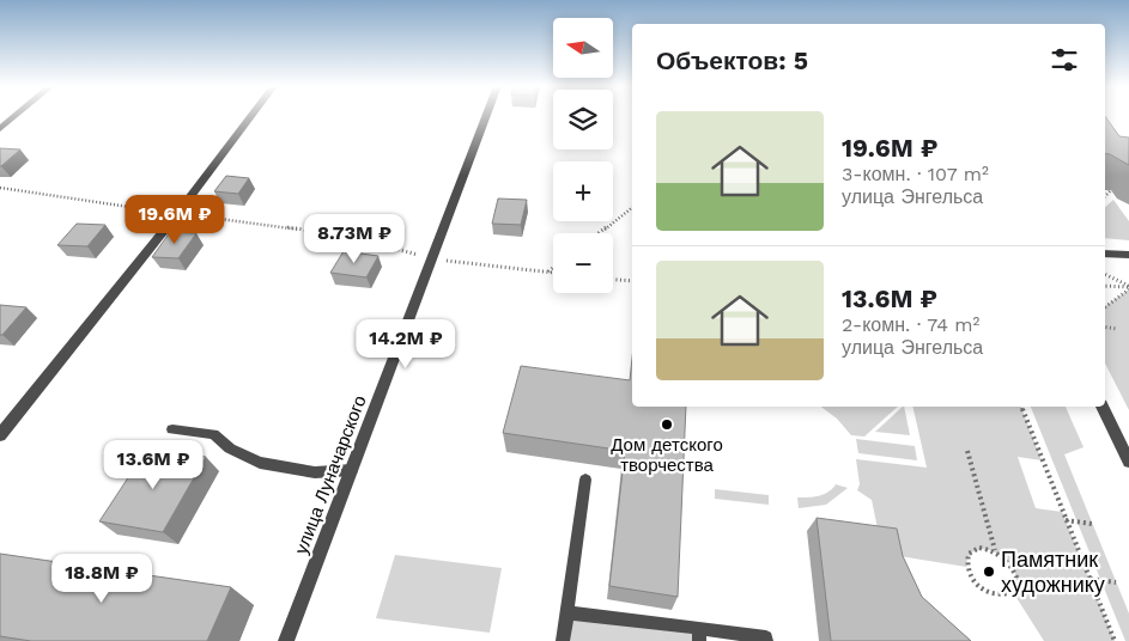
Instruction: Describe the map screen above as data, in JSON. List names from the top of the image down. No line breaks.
{"streets":{"street":["улица Луначарского"]},"places":["Дом детского творчества","Памятник художнику"],"north":"left","page":{"map_buttons":["+","−"],"heading":"Объектов: 5","list":[{"name":"19.6M ₽","note":"3-комн. · 107 m² · улица Энгельса"},{"name":"13.6M ₽","note":"2-комн. · 74 m² · улица Энгельса"}],"price":["19.6M ₽","8.73M ₽","14.2M ₽","13.6M ₽","18.8M ₽"]}}
